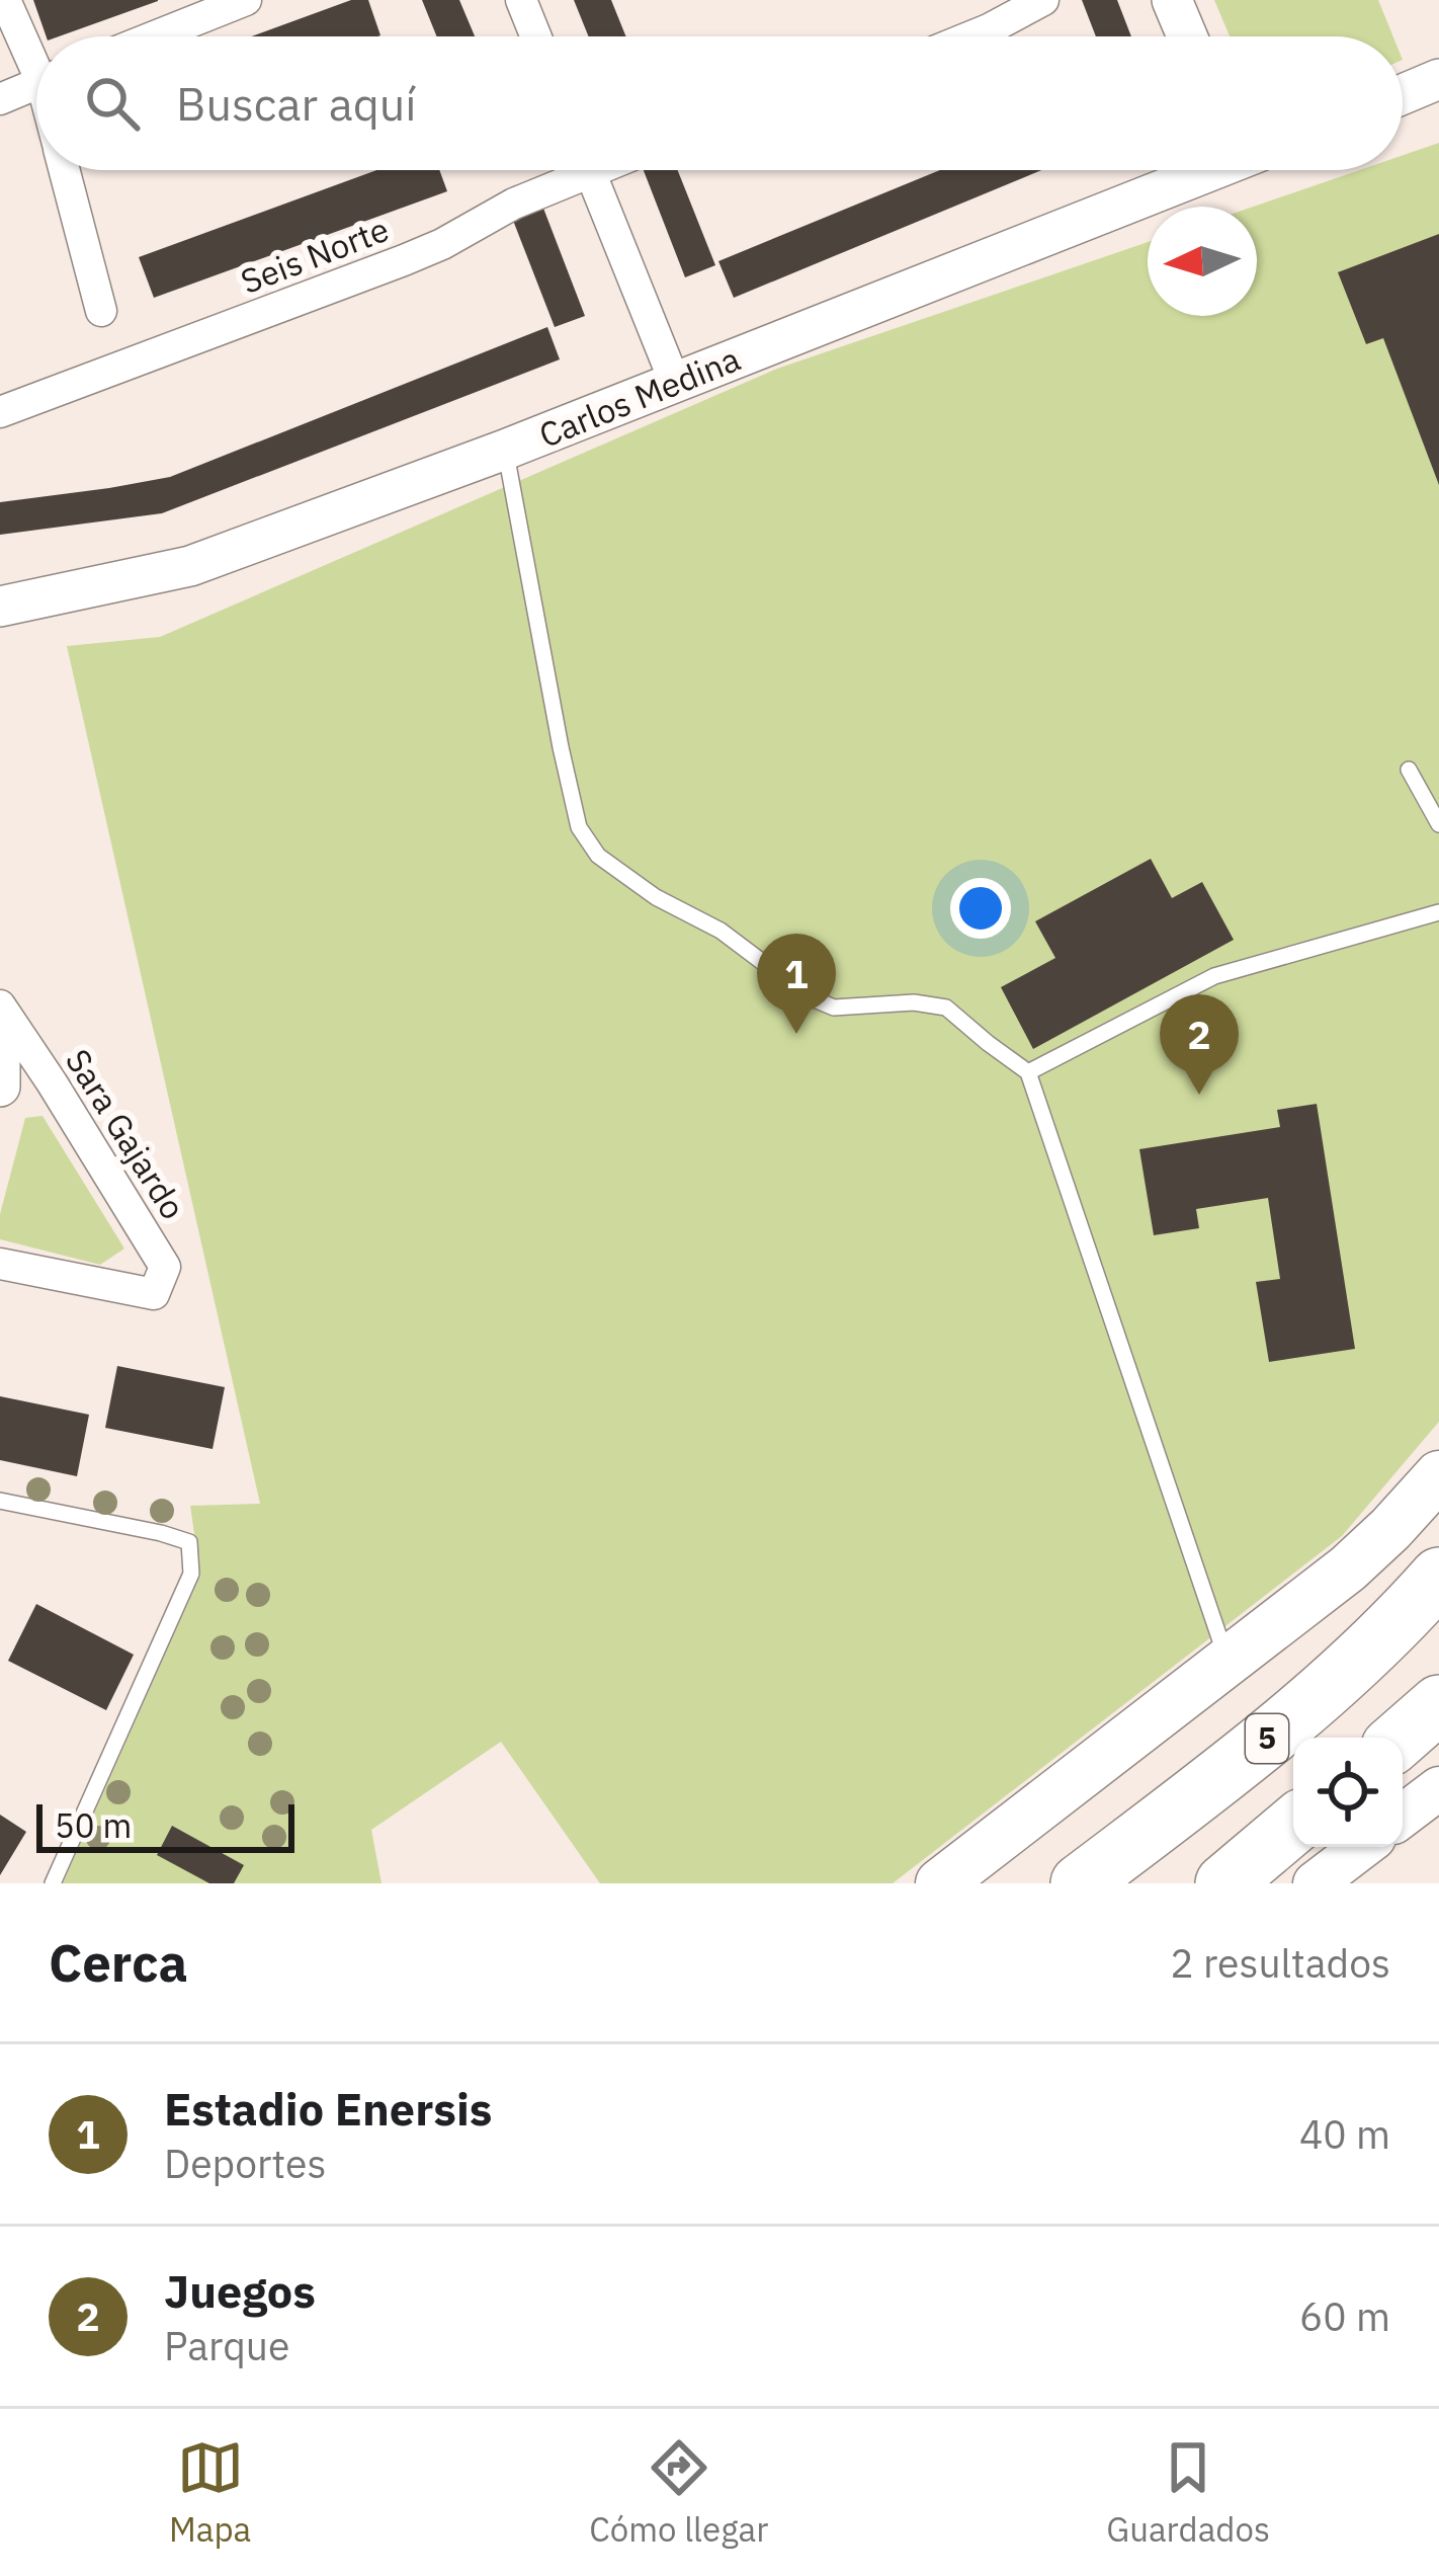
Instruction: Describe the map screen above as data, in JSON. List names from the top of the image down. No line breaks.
{"streets":{"highway":["5"],"street":["Seis Norte","Carlos Medina","Sara Gajardo"]},"scale_bar":"50 m","north":"left","page":{"search":"Buscar aquí","pins":["1","2"],"scale":"50 m","heading":["Cerca","2 resultados"],"list":[{"mark":"1","name":"Estadio Enersis","note":"Deportes","value":"40 m"},{"mark":"2","name":"Juegos","note":"Parque","value":"60 m"}],"nav":["Mapa","Cómo llegar","Guardados"]}}
